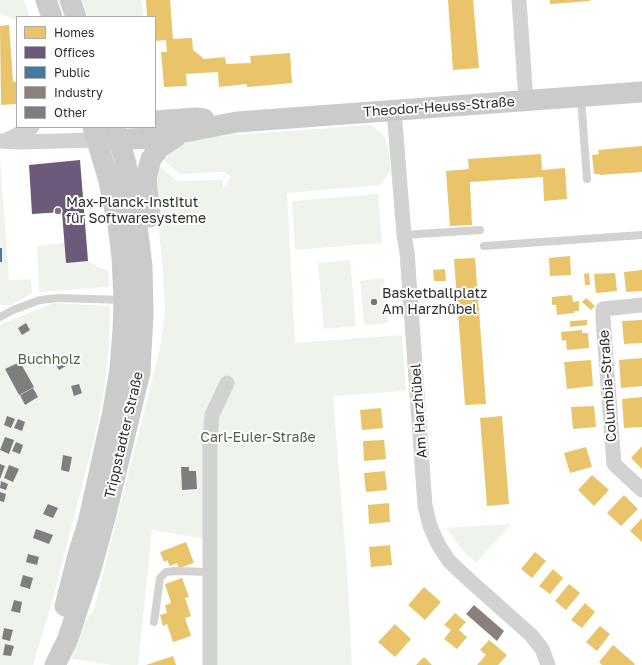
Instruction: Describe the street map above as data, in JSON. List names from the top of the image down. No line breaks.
{"streets":{"main road":["Theodor-Heuss-Straße","Trippstadter Straße"],"street":["Columbia-Straße","Am Harzhübel"]},"crossings":[["Theodor-Heuss-Straße","Am Harzhübel"],["Theodor-Heuss-Straße","Trippstadter Straße"]],"parks":["Buchholz","Carl-Euler-Straße"],"places":["Max-Planck-Institut für Softwaresysteme","Basketballplatz Am Harzhübel"],"legend":["Homes","Offices","Public","Industry","Other"]}
